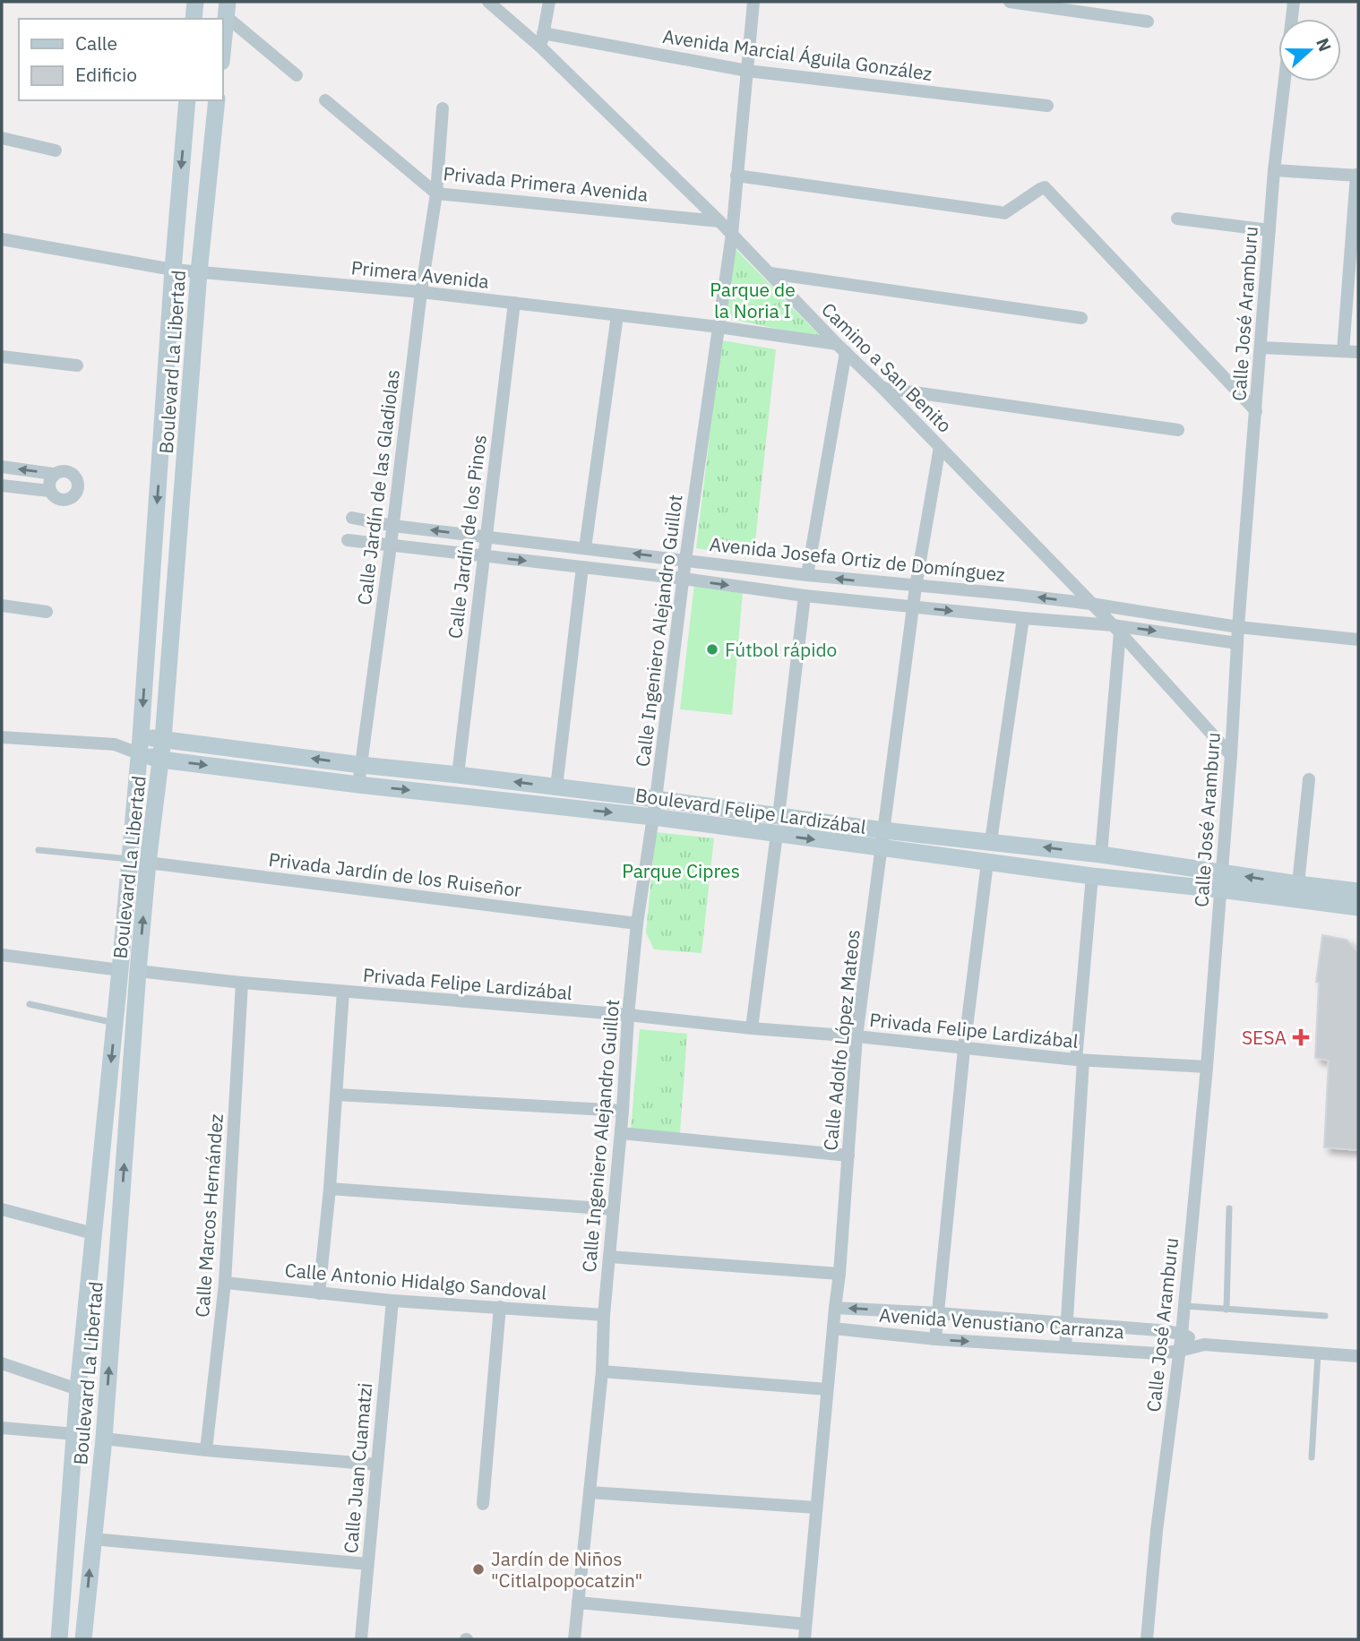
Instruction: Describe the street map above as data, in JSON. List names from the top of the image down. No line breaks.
{"streets":{"main road":["Boulevard La Libertad","Boulevard Felipe Lardizábal"],"street":["Avenida Marcial Águila González","Privada Primera Avenida","Primera Avenida","Calle José Aramburu","Camino a San Benito","Calle Jardín de las Gladiolas","Calle Jardín de los Pinos","Avenida Josefa Ortiz de Domínguez","Calle Ingeniero Alejandro Guillot","Privada Jardín de los Ruiseñor","Privada Felipe Lardizábal","Calle Adolfo López Mateos","Calle Marcos Hernández","Calle Antonio Hidalgo Sandoval","Avenida Venustiano Carranza","Calle Juan Cuamatzi"]},"crossings":[["Avenida Marcial Águila González","Calle Ingeniero Alejandro Guillot"],["Privada Primera Avenida","Camino a San Benito"],["Privada Primera Avenida","Calle Jardín de las Gladiolas"],["Primera Avenida","Boulevard La Libertad"],["Primera Avenida","Camino a San Benito"],["Primera Avenida","Calle Jardín de las Gladiolas"],["Primera Avenida","Calle Jardín de los Pinos"],["Primera Avenida","Calle Ingeniero Alejandro Guillot"],["Calle José Aramburu","Camino a San Benito"],["Calle José Aramburu","Avenida Josefa Ortiz de Domínguez"],["Calle José Aramburu","Boulevard Felipe Lardizábal"],["Calle José Aramburu","Privada Felipe Lardizábal"],["Calle José Aramburu","Avenida Venustiano Carranza"],["Boulevard La Libertad","Boulevard Felipe Lardizábal"],["Boulevard La Libertad","Privada Jardín de los Ruiseñor"],["Boulevard La Libertad","Privada Felipe Lardizábal"],["Camino a San Benito","Avenida Josefa Ortiz de Domínguez"],["Camino a San Benito","Calle Ingeniero Alejandro Guillot"],["Camino a San Benito","Calle Adolfo López Mateos"],["Calle Jardín de las Gladiolas","Avenida Josefa Ortiz de Domínguez"],["Calle Jardín de las Gladiolas","Boulevard Felipe Lardizábal"],["Calle Jardín de los Pinos","Avenida Josefa Ortiz de Domínguez"],["Calle Jardín de los Pinos","Boulevard Felipe Lardizábal"],["Avenida Josefa Ortiz de Domínguez","Calle Ingeniero Alejandro Guillot"],["Avenida Josefa Ortiz de Domínguez","Calle Adolfo López Mateos"],["Calle Ingeniero Alejandro Guillot","Boulevard Felipe Lardizábal"],["Calle Ingeniero Alejandro Guillot","Privada Jardín de los Ruiseñor"],["Calle Ingeniero Alejandro Guillot","Privada Felipe Lardizábal"],["Calle Ingeniero Alejandro Guillot","Calle Antonio Hidalgo Sandoval"],["Boulevard Felipe Lardizábal","Calle Adolfo López Mateos"],["Privada Felipe Lardizábal","Calle Adolfo López Mateos"],["Privada Felipe Lardizábal","Calle Marcos Hernández"],["Calle Adolfo López Mateos","Avenida Venustiano Carranza"],["Calle Marcos Hernández","Calle Antonio Hidalgo Sandoval"],["Calle Antonio Hidalgo Sandoval","Calle Juan Cuamatzi"]],"parks":["Parque de la Noria I","Parque Cipres"],"places":{"other":["Fútbol rápido","Jardín de Niños \"Citlalpopocatzin\""],"health":["SESA"]},"legend":["Calle","Edificio"],"north":"right"}
